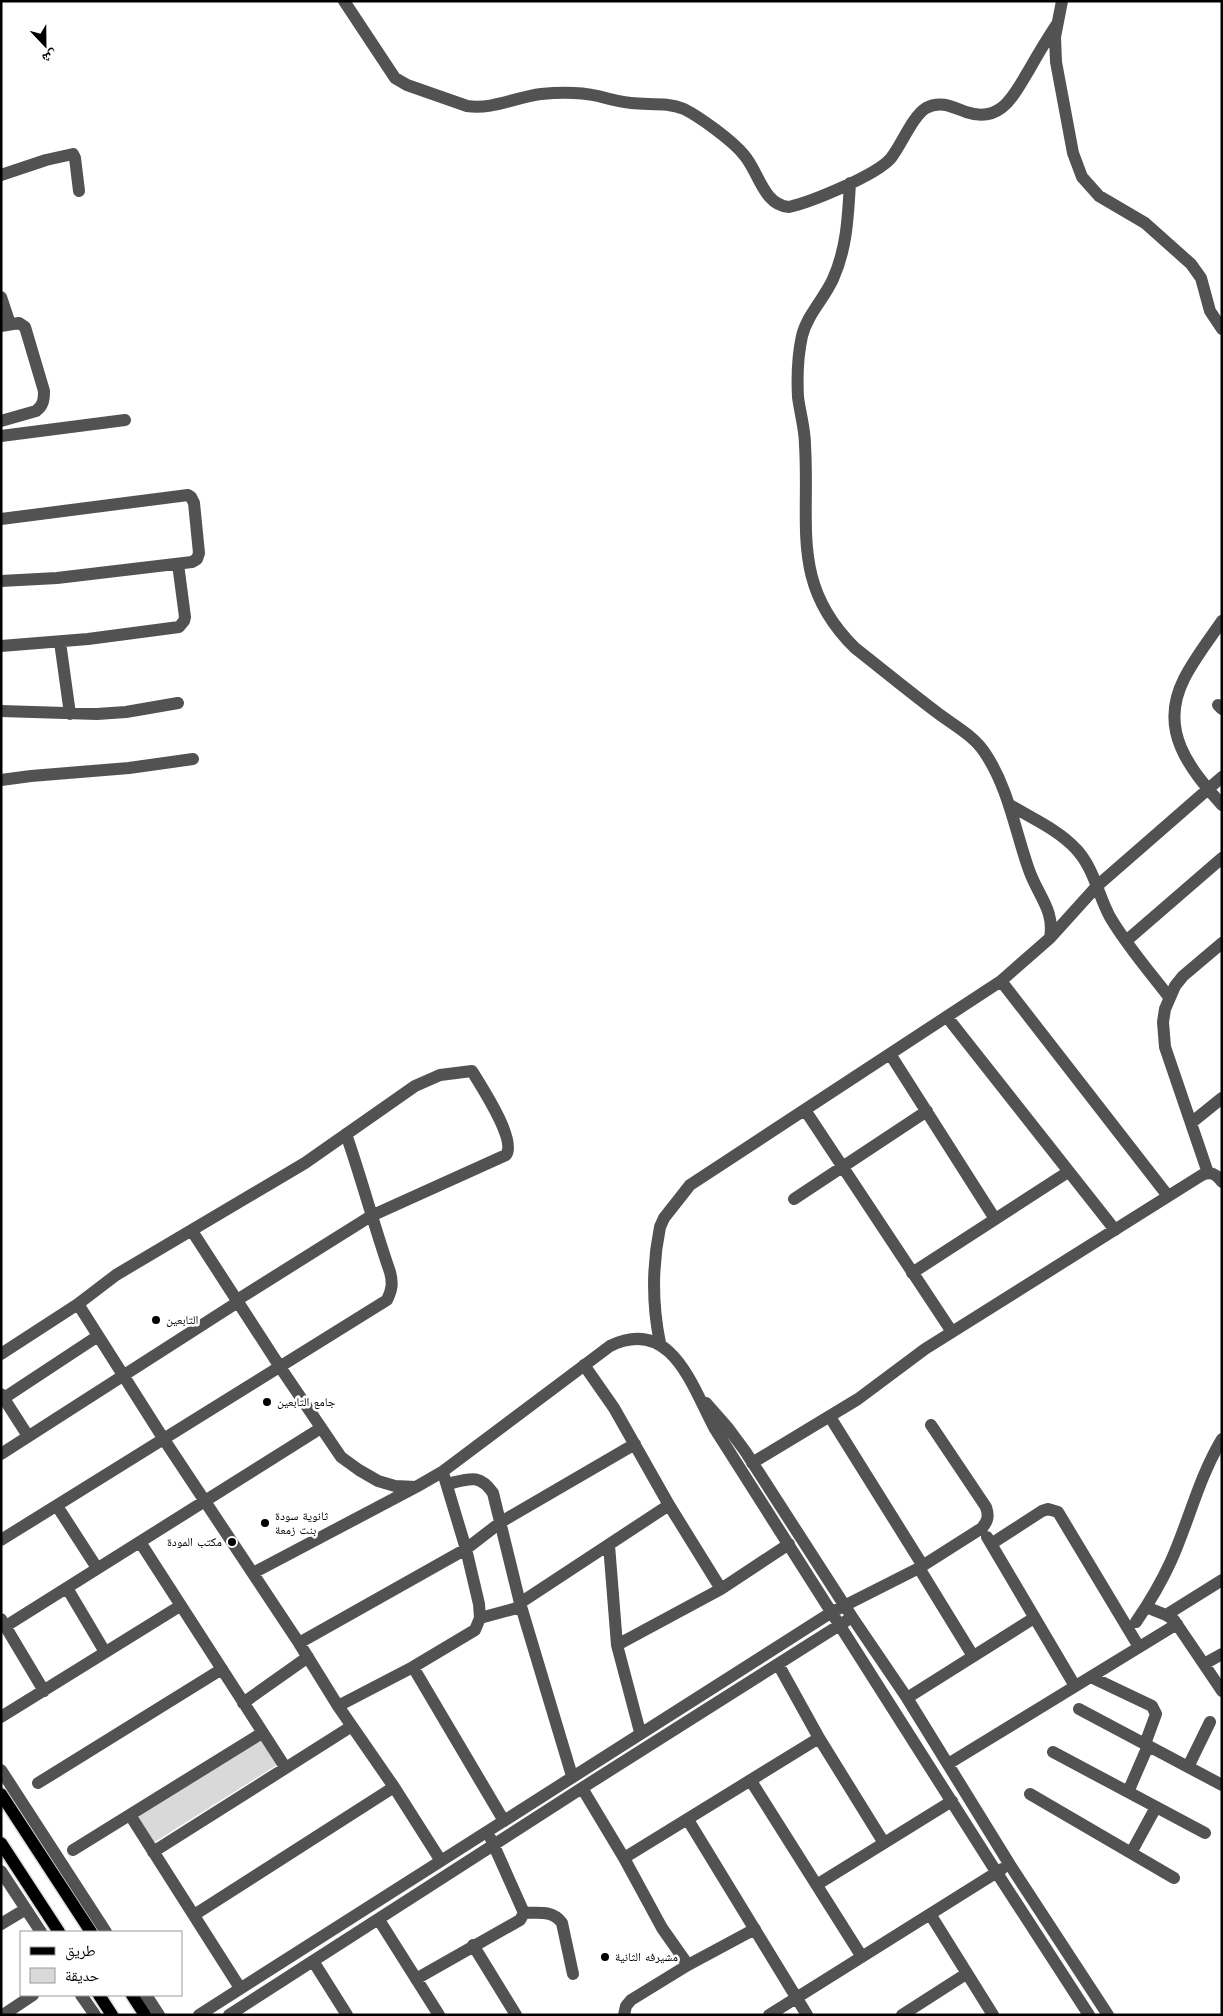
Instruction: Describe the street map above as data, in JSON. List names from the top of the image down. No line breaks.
{"places":["التابعين","جامع التابعين","ثانوية سودة بنت زمعة","مكتب المودة","مشيرفه الثانية"],"legend":["طريق","حديقة"],"north":"bottom"}
